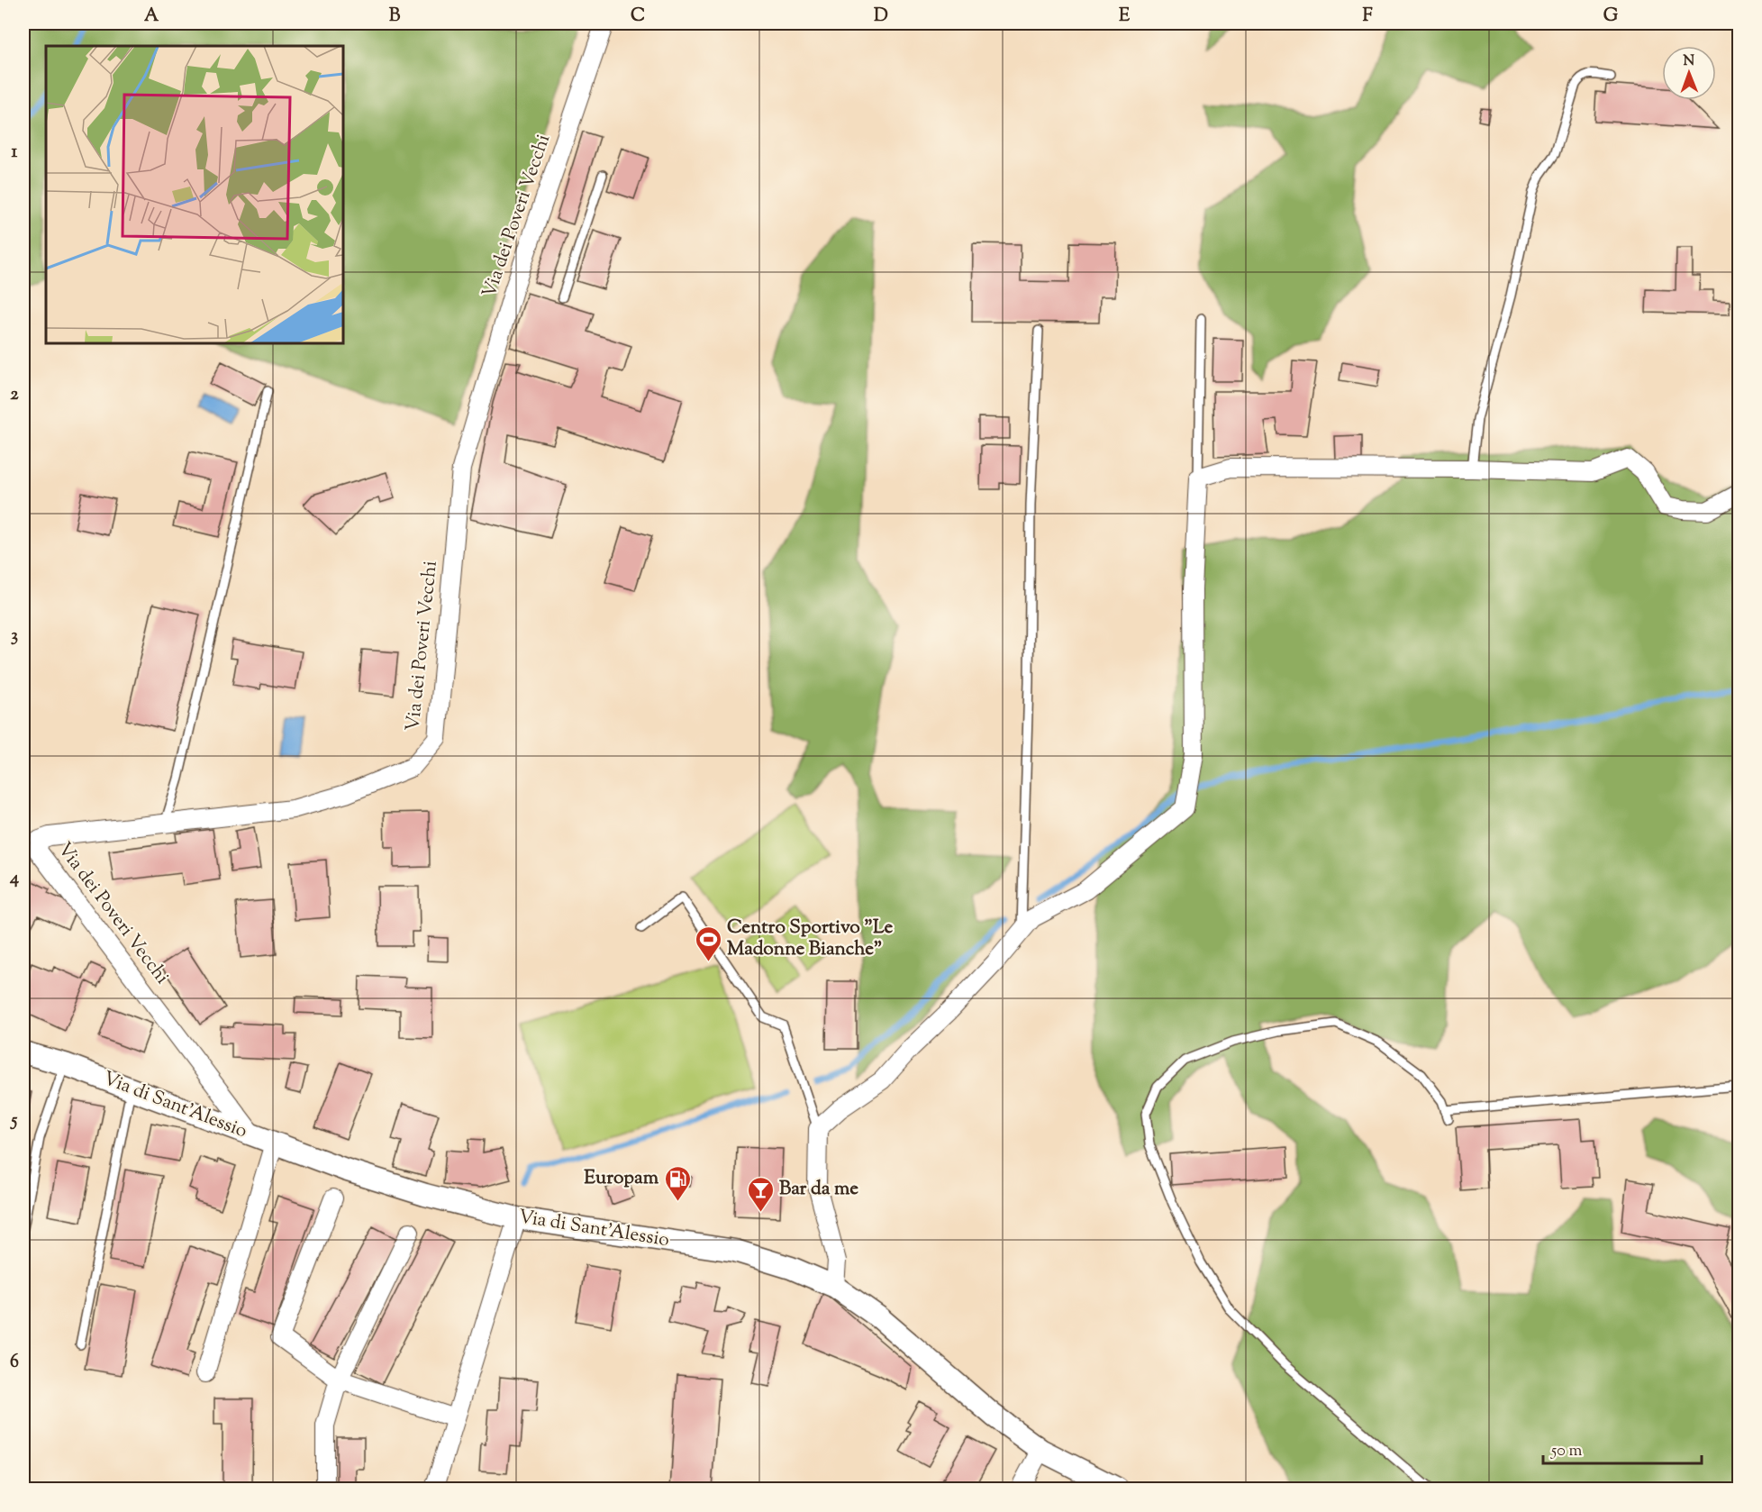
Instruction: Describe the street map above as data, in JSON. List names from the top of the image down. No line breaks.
{"streets":{"street":["Via dei Poveri Vecchi","Via di Sant'Alessio"]},"crossings":[["Via dei Poveri Vecchi","Via di Sant'Alessio"]],"places":{"sports":["Centro Sportivo \"Le Madonne Bianche\""],"fuel station":["Europam"],"bar":["Bar da me"]},"scale_bar":"50 m","north":"top","grid":{"columns":["A","B","C","D","E","F","G"],"rows":["1","2","3","4","5","6"]}}
